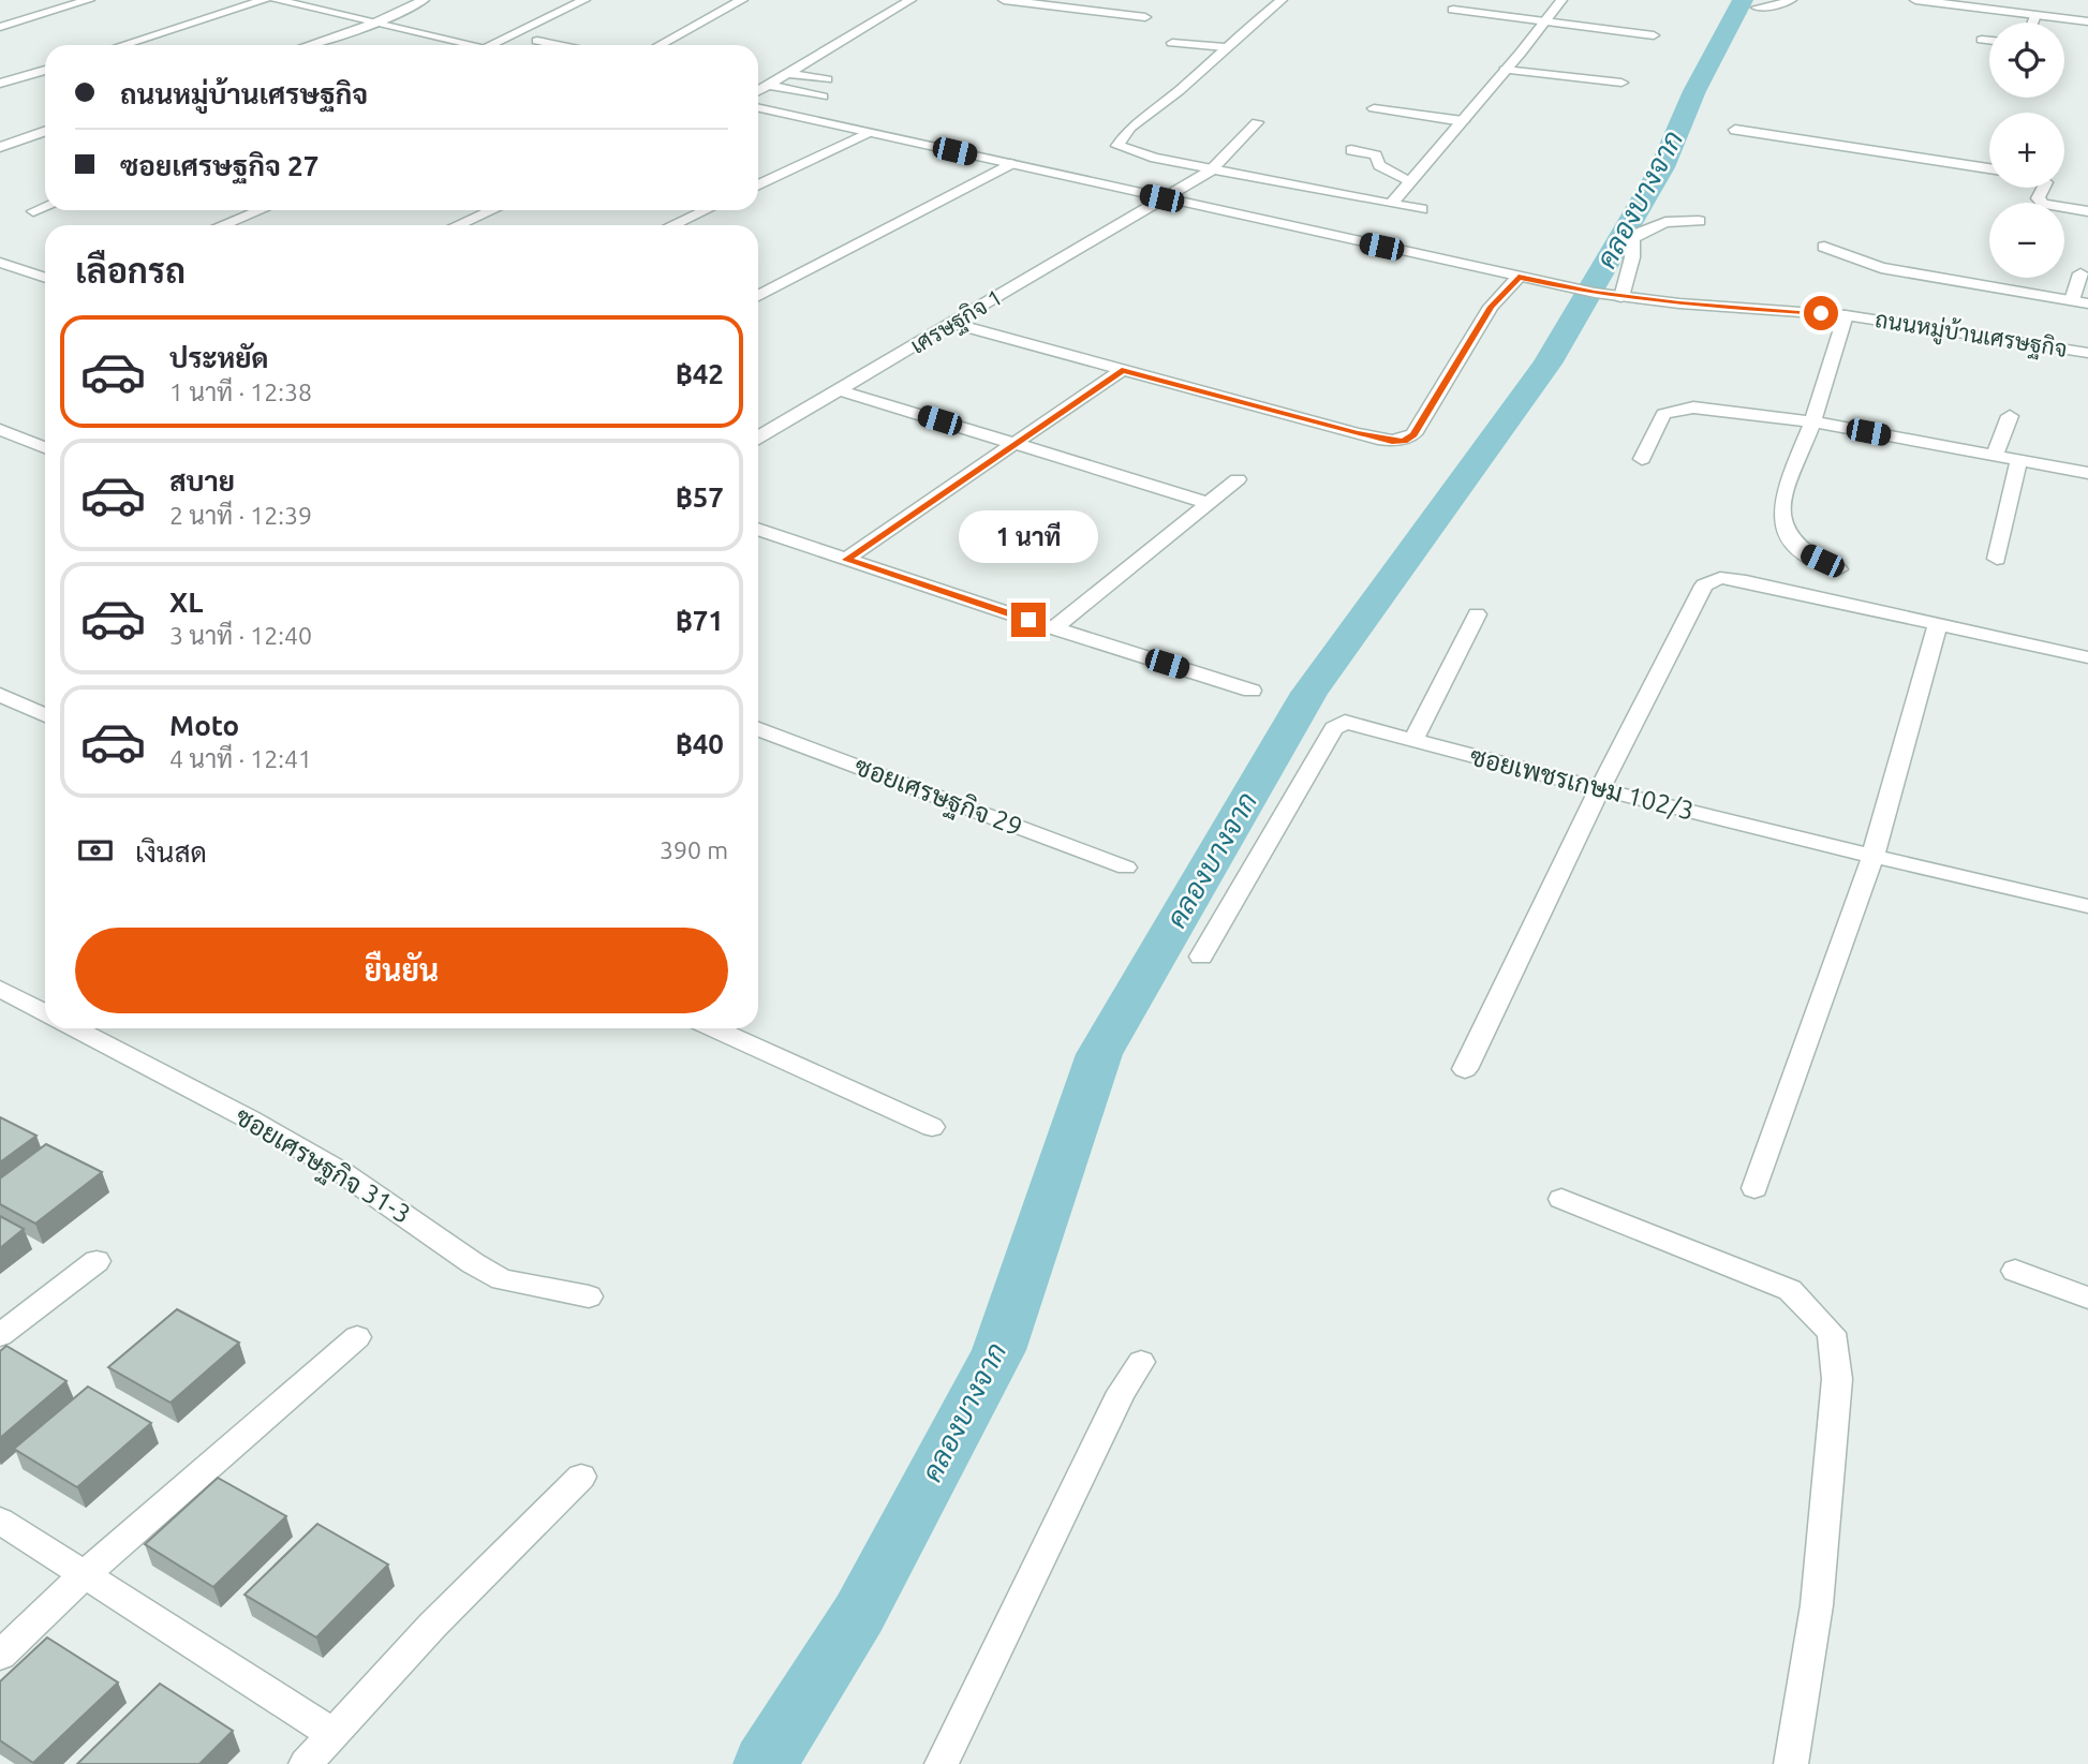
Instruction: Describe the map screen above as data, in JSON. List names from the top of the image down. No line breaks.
{"streets":{"street":["เศรษฐกิจ 1","ถนนหมู่บ้านเศรษฐกิจ","ซอยเพชรเกษม 102/3","ซอยเศรษฐกิจ 29","ซอยเศรษฐกิจ 31-3"]},"crossings":[["เศรษฐกิจ 1","ถนนหมู่บ้านเศรษฐกิจ"]],"water":["คลองบางจาก"],"page":{"map_buttons":["+","−"],"banner":["ถนนหมู่บ้านเศรษฐกิจ","ซอยเศรษฐกิจ 27"],"heading":"เลือกรถ","list":[{"name":"ประหยัด","note":"1 นาที · 12:38","value":"฿42"},{"name":"สบาย","note":"2 นาที · 12:39","value":"฿57"},{"name":"XL","note":"3 นาที · 12:40","value":"฿71"},{"name":"Moto","note":"4 นาที · 12:41","value":"฿40"}],"bubble":"1 นาที","pay":["เงินสด","390 m"],"buttons":"ยืนยัน"}}
